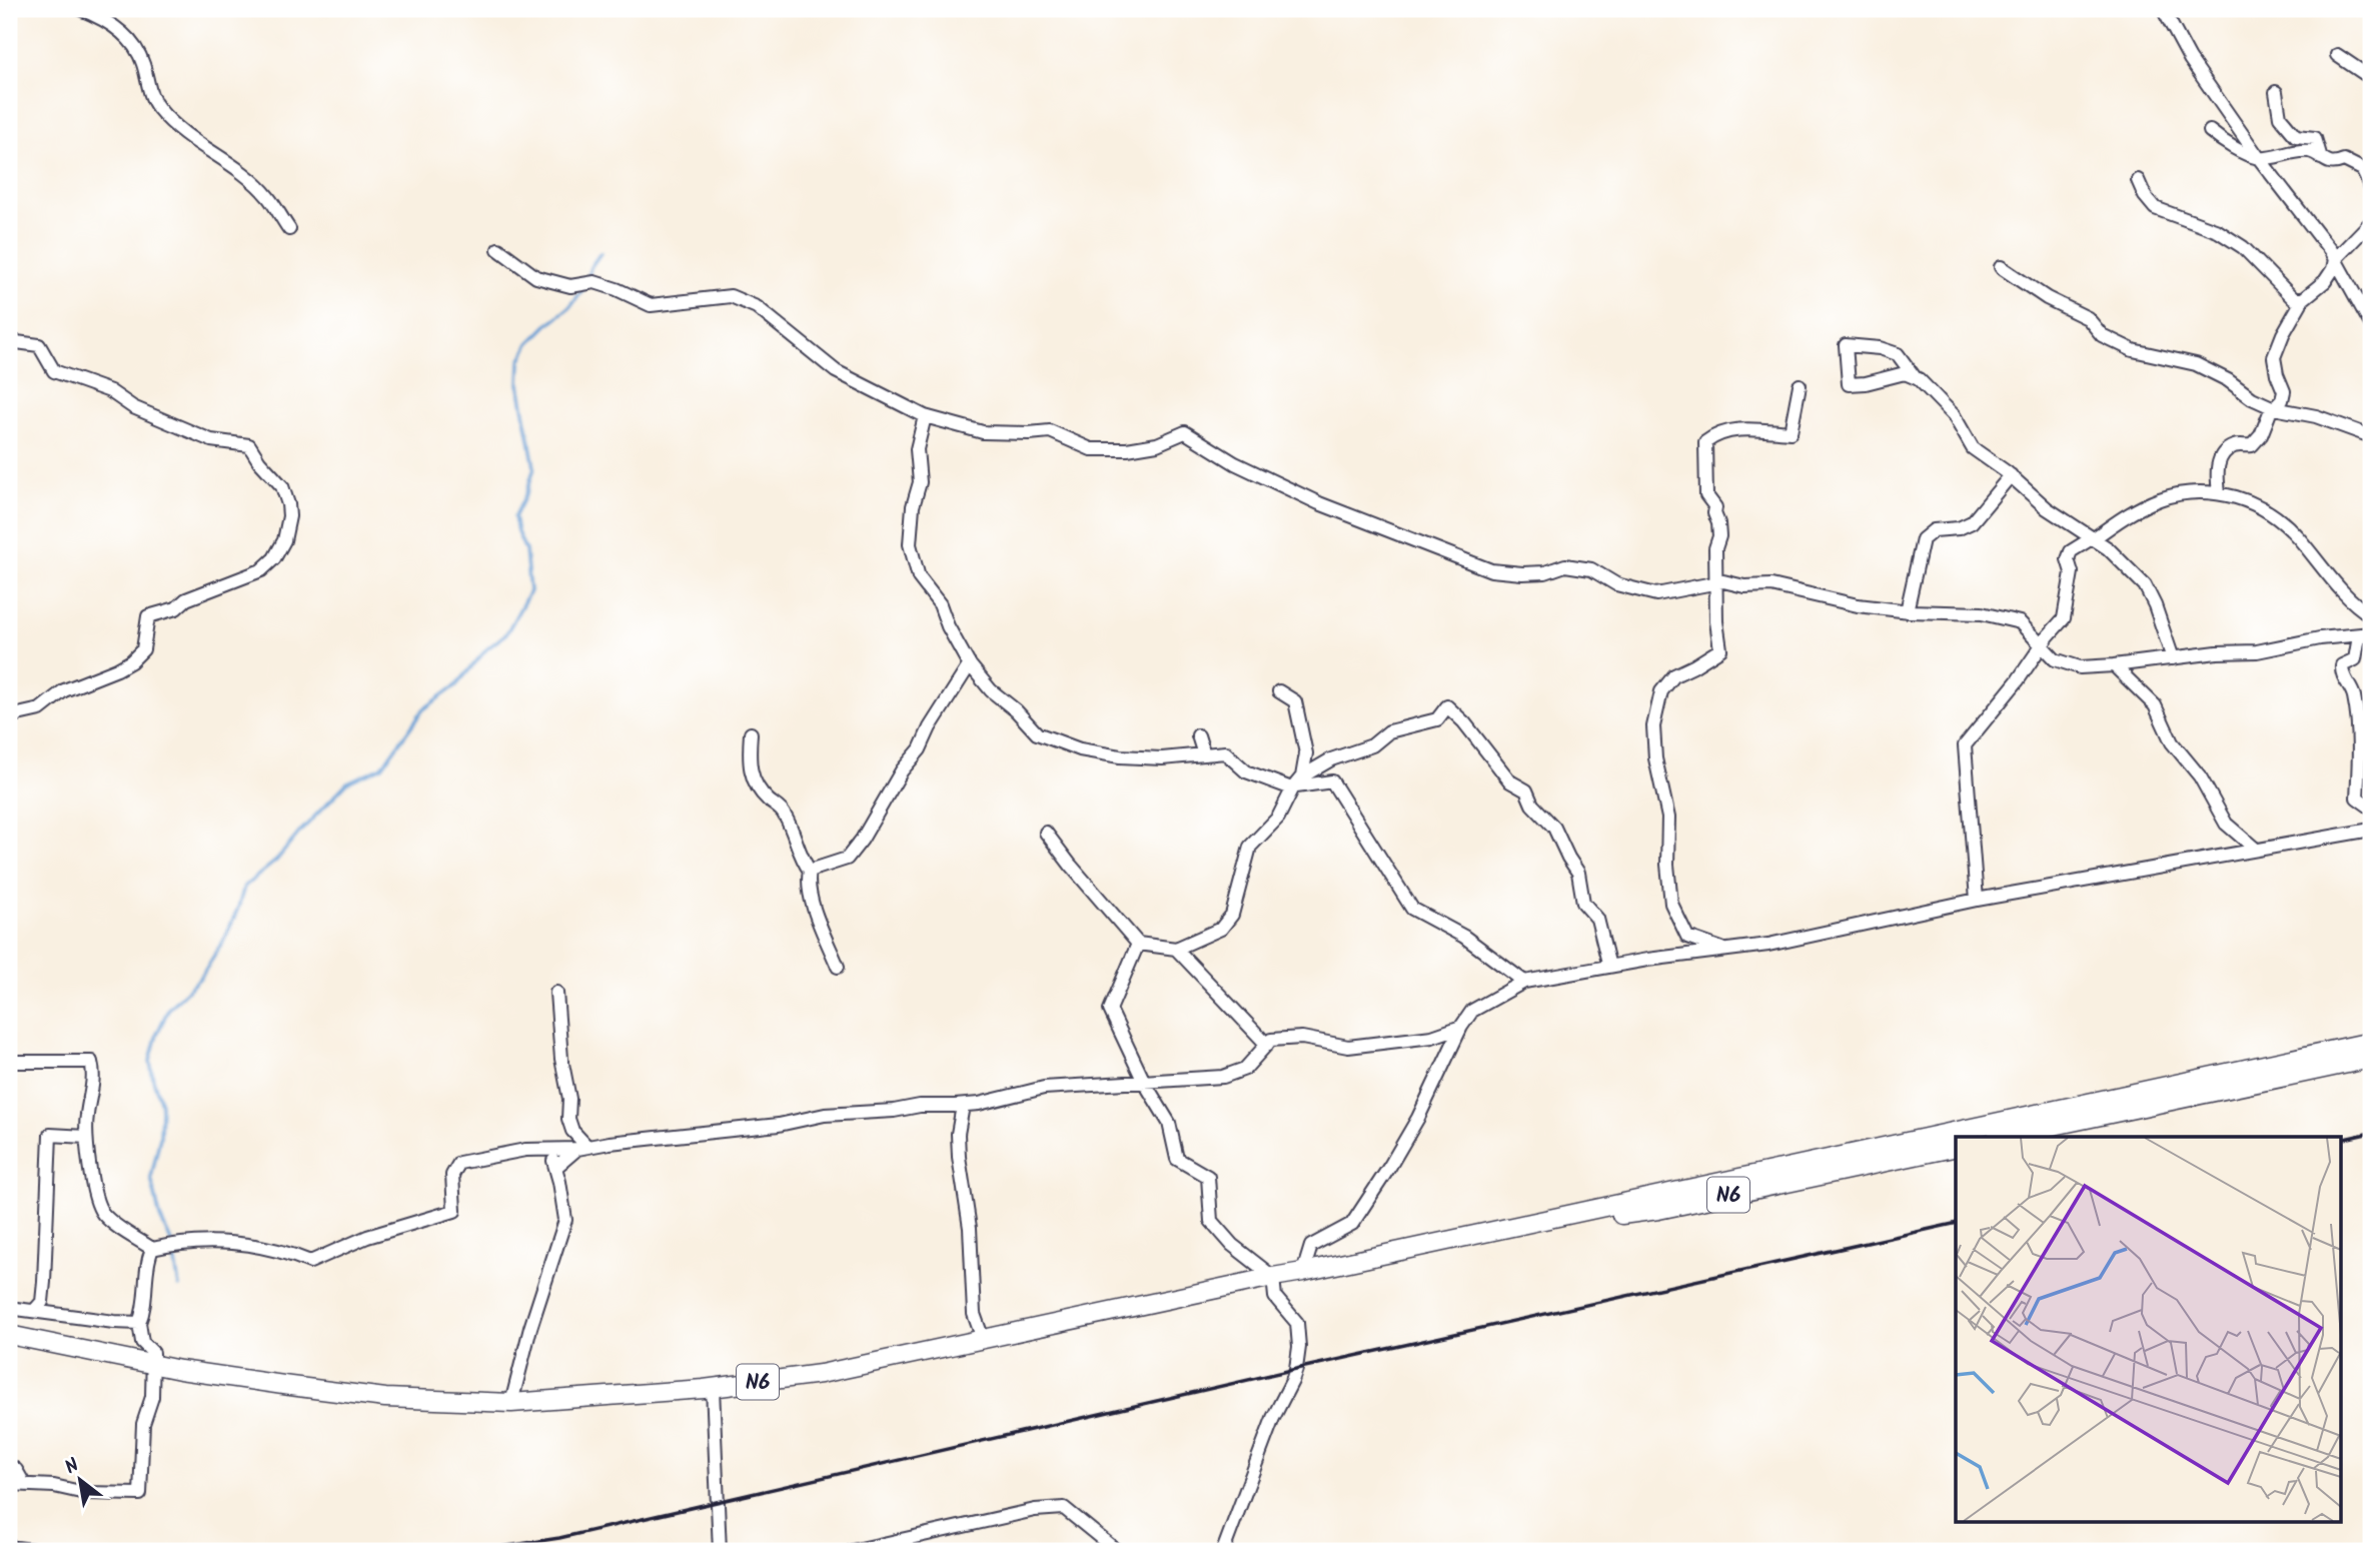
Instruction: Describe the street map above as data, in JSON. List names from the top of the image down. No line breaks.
{"streets":{"highway":["N6"]},"north":"top left"}
